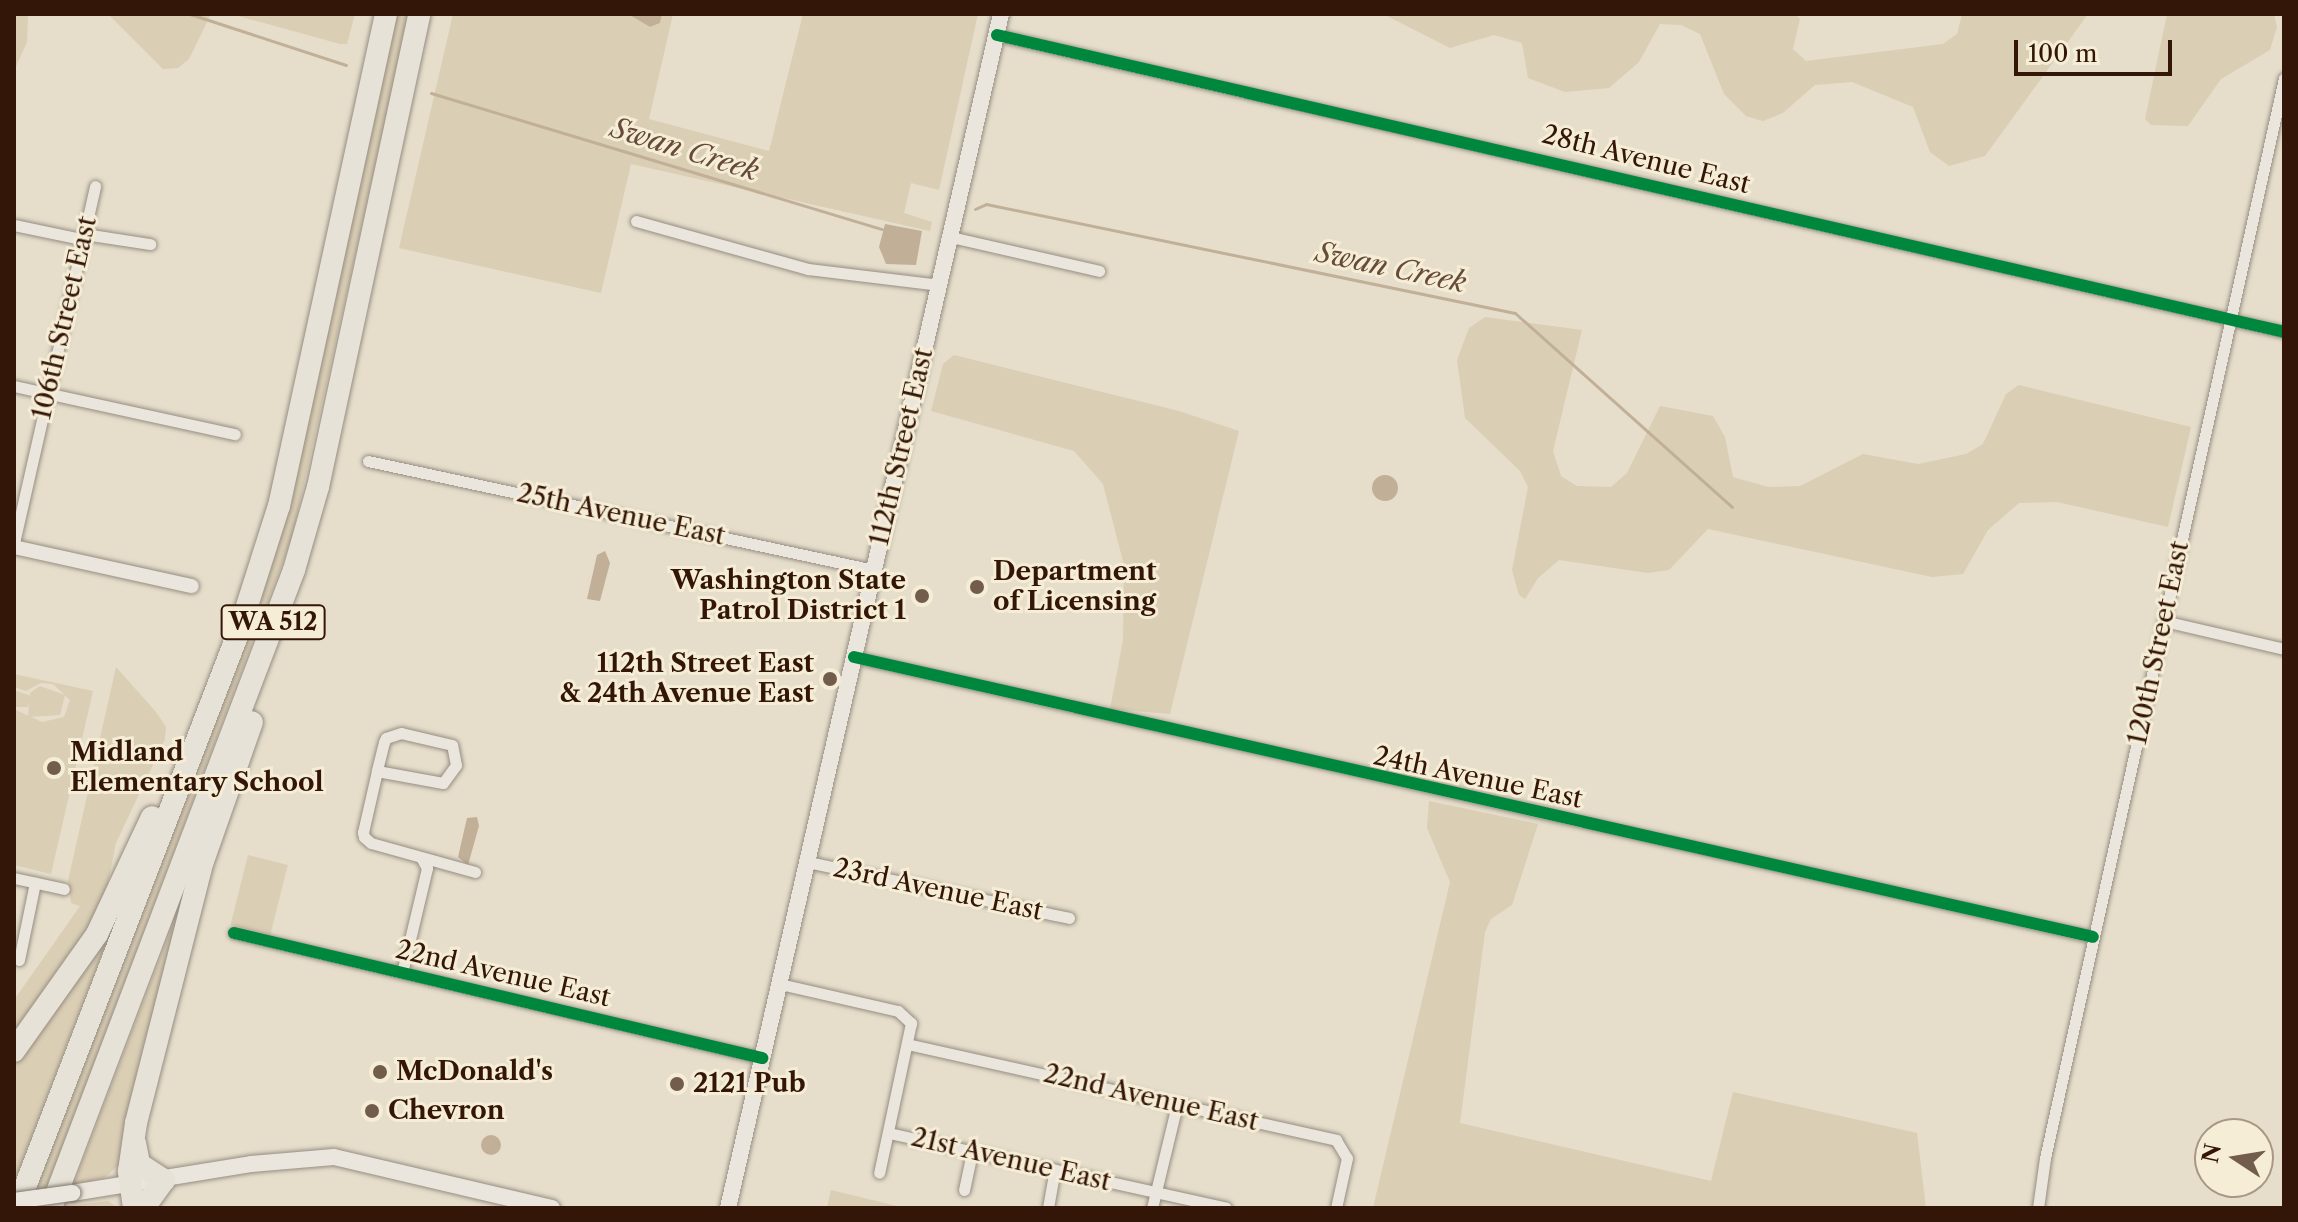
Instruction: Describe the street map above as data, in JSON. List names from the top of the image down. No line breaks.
{"streets":{"highway":["WA 512"],"main road":["112th Street East"],"street":["28th Avenue East","106th Street East","25th Avenue East","120th Street East","24th Avenue East","23rd Avenue East","22nd Avenue East","21st Avenue East"]},"crossings":[["28th Avenue East","112th Street East"],["28th Avenue East","120th Street East"],["112th Street East","25th Avenue East"],["112th Street East","24th Avenue East"],["112th Street East","23rd Avenue East"],["112th Street East","22nd Avenue East"],["120th Street East","24th Avenue East"]],"water":["Swan Creek"],"places":["Department of Licensing","Washington State Patrol District 1","112th Street East & 24th Avenue East","Midland Elementary School","McDonald's","2121 Pub","Chevron"],"scale_bar":"100 m","north":"left"}
